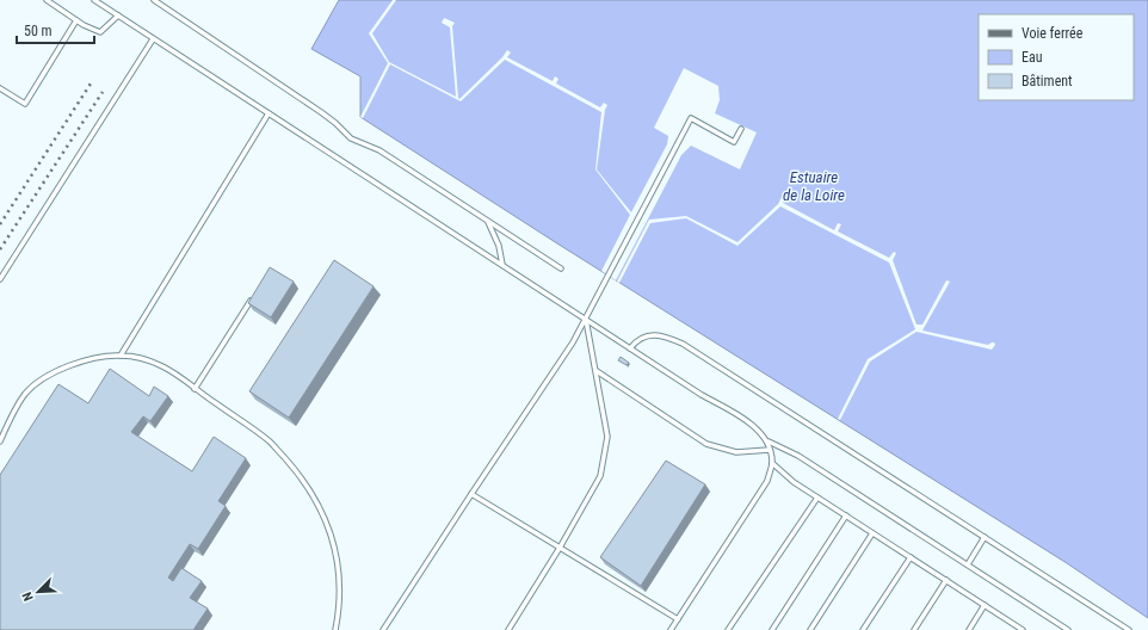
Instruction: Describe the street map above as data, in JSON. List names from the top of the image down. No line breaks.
{"water":["Estuaire de la Loire"],"legend":["Voie ferrée","Eau","Bâtiment"],"scale_bar":"50 m","north":"bottom left"}
